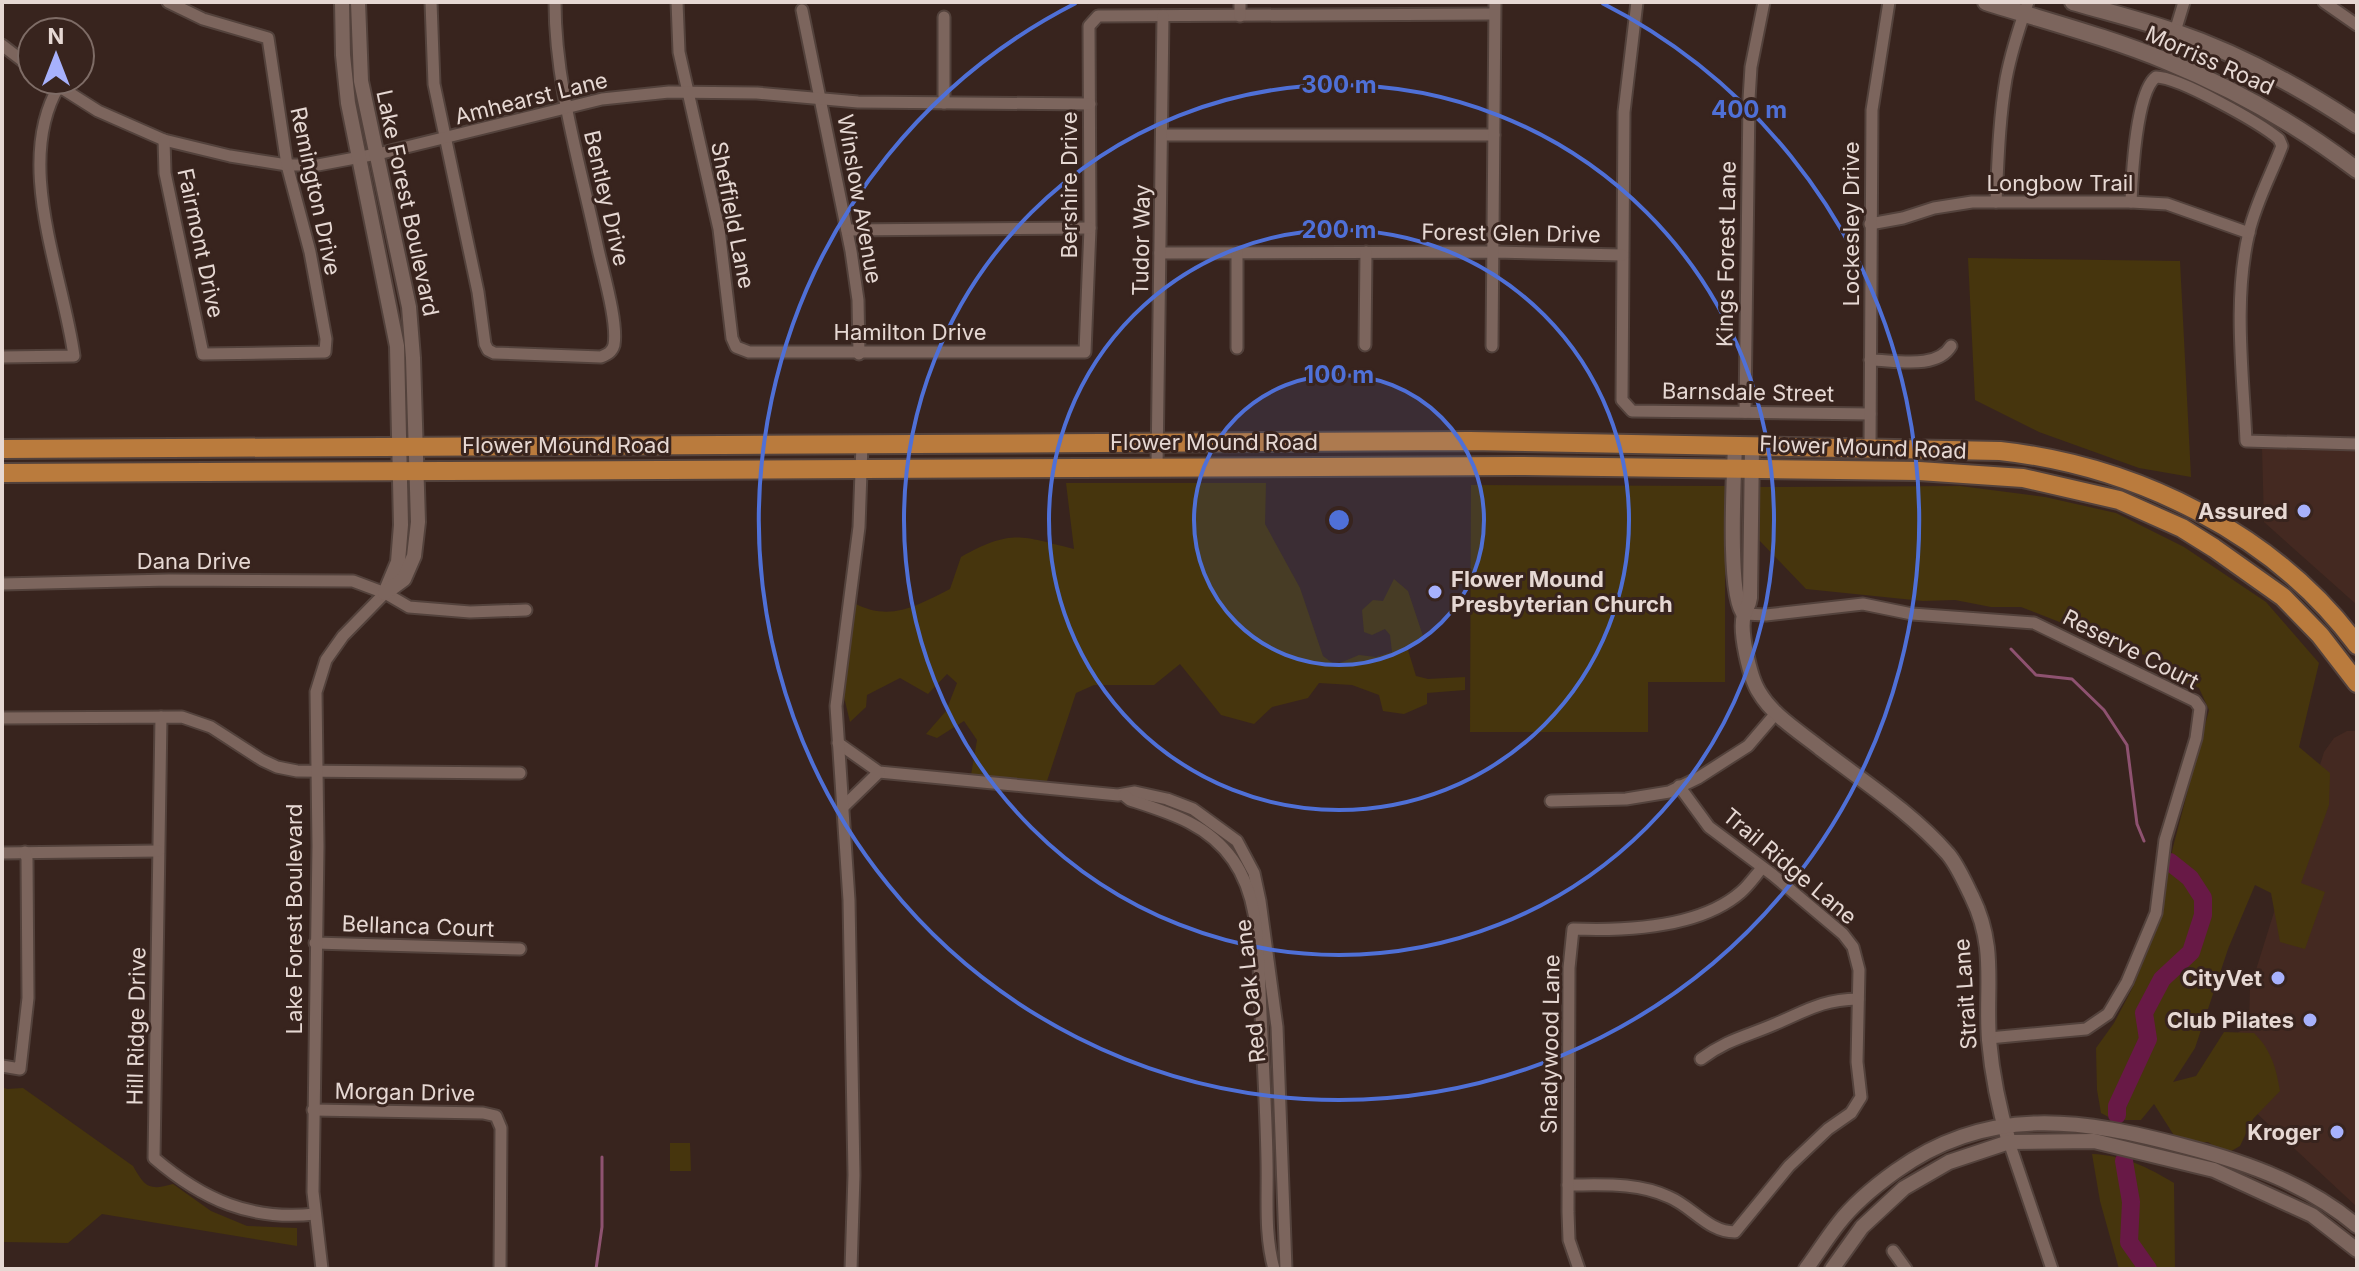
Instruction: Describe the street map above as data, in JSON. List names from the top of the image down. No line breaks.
{"streets":{"main road":["Morriss Road","Flower Mound Road"],"street":["Amhearst Lane","Longbow Trail","Bershire Drive","Remington Drive","Bentley Drive","Winslow Avenue","Lake Forest Boulevard","Sheffield Lane","Lockesley Drive","Forest Glen Drive","Tudor Way","Fairmont Drive","Kings Forest Lane","Hamilton Drive","Barnsdale Street","Dana Drive","Reserve Court","Trail Ridge Lane","Bellanca Court","Red Oak Lane","Strait Lane","Hill Ridge Drive","Shadywood Lane","Morgan Drive"]},"crossings":[["Amhearst Lane","Bershire Drive"],["Amhearst Lane","Remington Drive"],["Amhearst Lane","Bentley Drive"],["Amhearst Lane","Winslow Avenue"],["Amhearst Lane","Lake Forest Boulevard"],["Amhearst Lane","Sheffield Lane"],["Amhearst Lane","Fairmont Drive"],["Longbow Trail","Lockesley Drive"],["Bershire Drive","Tudor Way"],["Bershire Drive","Hamilton Drive"],["Remington Drive","Fairmont Drive"],["Winslow Avenue","Hamilton Drive"],["Lake Forest Boulevard","Flower Mound Road"],["Lake Forest Boulevard","Dana Drive"],["Lake Forest Boulevard","Bellanca Court"],["Lake Forest Boulevard","Hill Ridge Drive"],["Lake Forest Boulevard","Morgan Drive"],["Sheffield Lane","Hamilton Drive"],["Lockesley Drive","Barnsdale Street"],["Lockesley Drive","Flower Mound Road"],["Forest Glen Drive","Tudor Way"],["Forest Glen Drive","Barnsdale Street"],["Tudor Way","Flower Mound Road"],["Kings Forest Lane","Barnsdale Street"],["Flower Mound Road","Strait Lane"],["Reserve Court","Strait Lane"],["Trail Ridge Lane","Shadywood Lane"]],"places":["Assured","Flower Mound Presbyterian Church","CityVet","Club Pilates","Kroger"],"north":"top","rings":["300 m","400 m","200 m","100 m"]}
